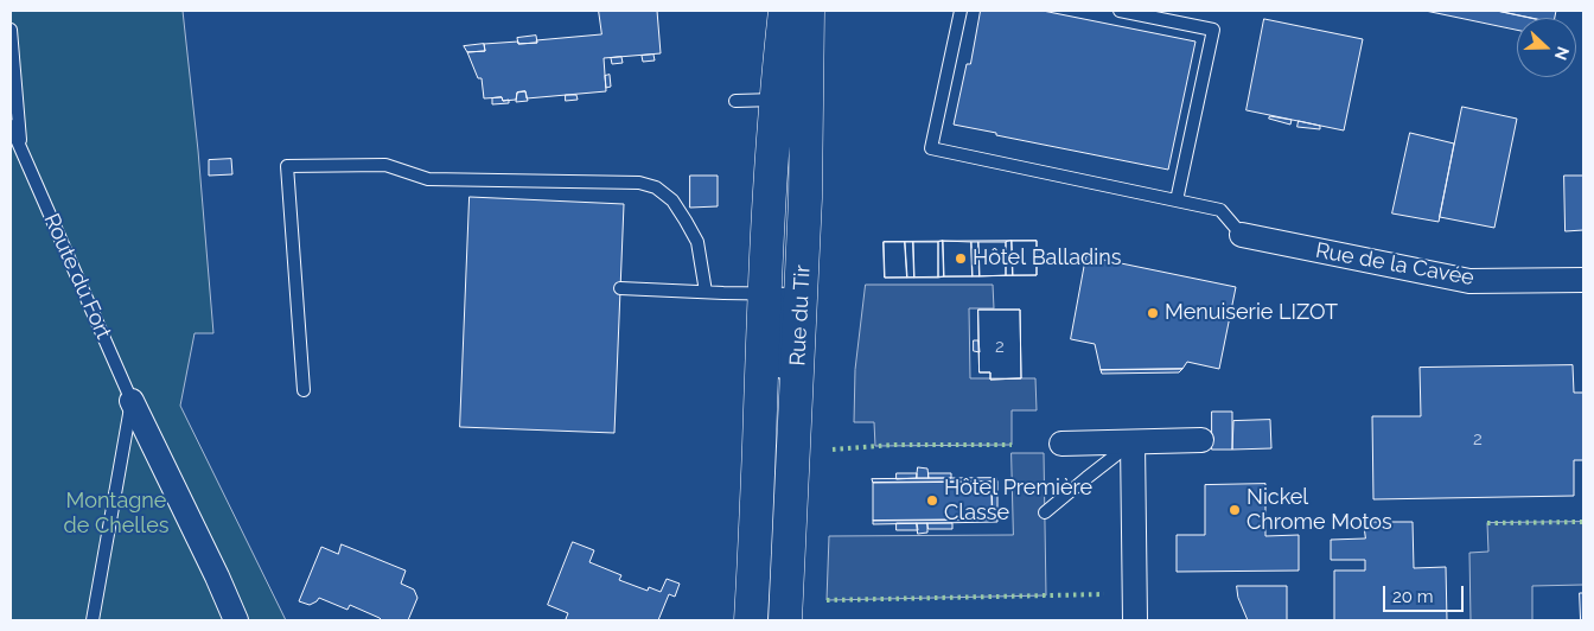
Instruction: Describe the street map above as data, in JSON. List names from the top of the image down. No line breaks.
{"streets":{"main road":["Rue du Tir"],"street":["Rue de la Cavée","Route du Fort"]},"parks":["Montagne de Chelles"],"places":["Hôtel Balladins","Menuiserie LIZOT","Hôtel Première Classe","Nickel Chrome Motos"],"house_numbers":["2","2"],"scale_bar":"20 m","north":"right"}
